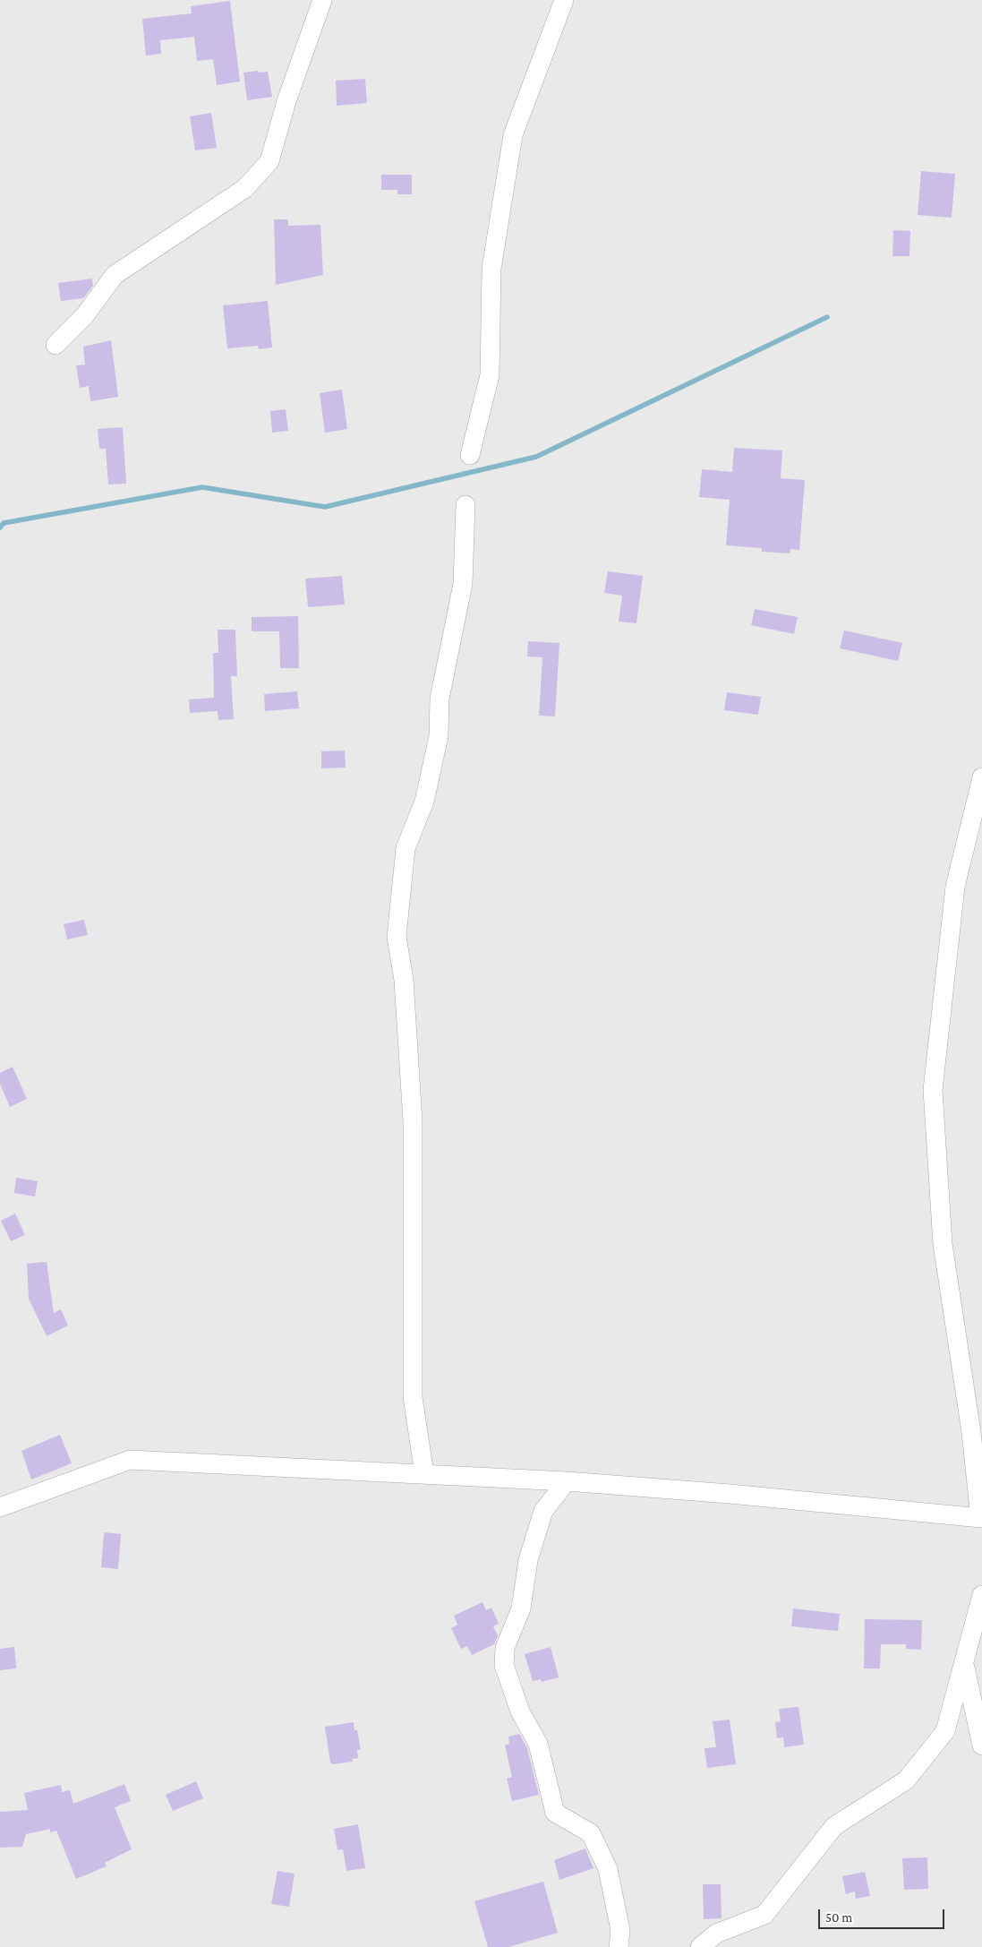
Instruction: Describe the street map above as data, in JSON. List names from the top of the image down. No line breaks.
{"scale_bar":"50 m"}
